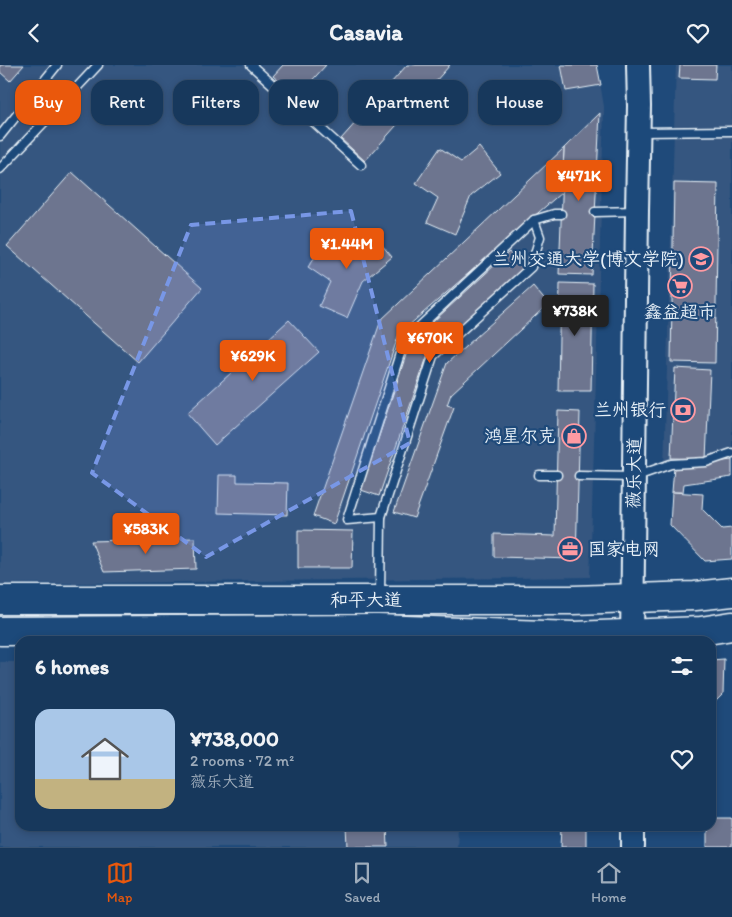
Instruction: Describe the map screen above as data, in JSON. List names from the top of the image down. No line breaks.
{"streets":{"highway":["和平大道"],"main road":["薇乐大道"]},"crossings":[["薇乐大道","和平大道"]],"places":{"school or university":["兰州交通大学(博文学院)"],"supermarket":["鑫益超市"],"bank":["兰州银行"],"shop":["鸿星尔克"],"office":["国家电网"]},"page":{"header":"Casavia","chip":["Buy","Rent","Filters","New","Apartment","House"],"price":["¥471K","¥1.44M","¥738K","¥670K","¥629K","¥583K"],"heading":"6 homes","list":[{"name":"¥738,000","note":"2 rooms · 72 m² · 薇乐大道"}],"tabs":["Map","Saved","Home"]}}
